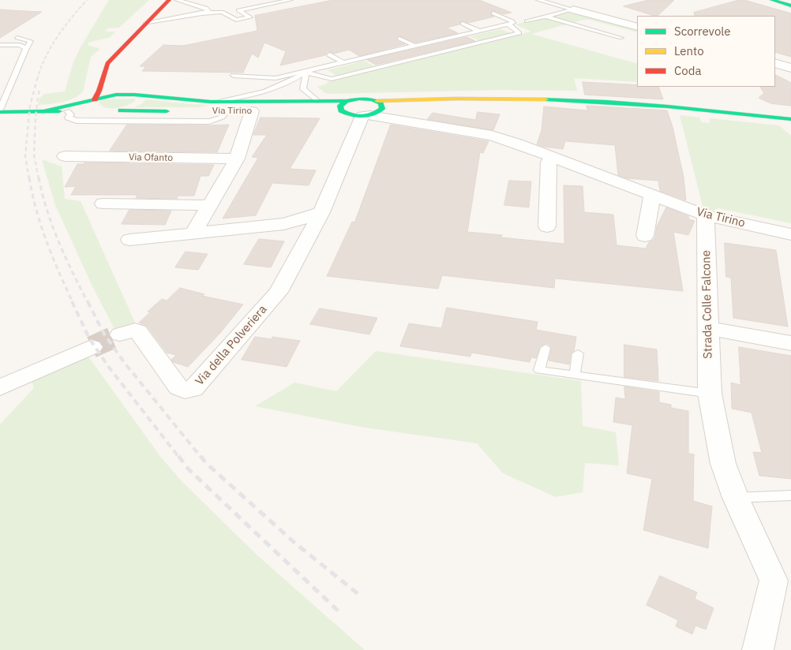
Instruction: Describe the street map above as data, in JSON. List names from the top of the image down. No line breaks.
{"streets":{"street":["Via Tirino","Via Ofanto","Strada Colle Falcone","Via della Polveriera"]},"crossings":[["Via Tirino","Strada Colle Falcone"],["Via Tirino","Via della Polveriera"]],"legend":["Scorrevole","Lento","Coda"]}
